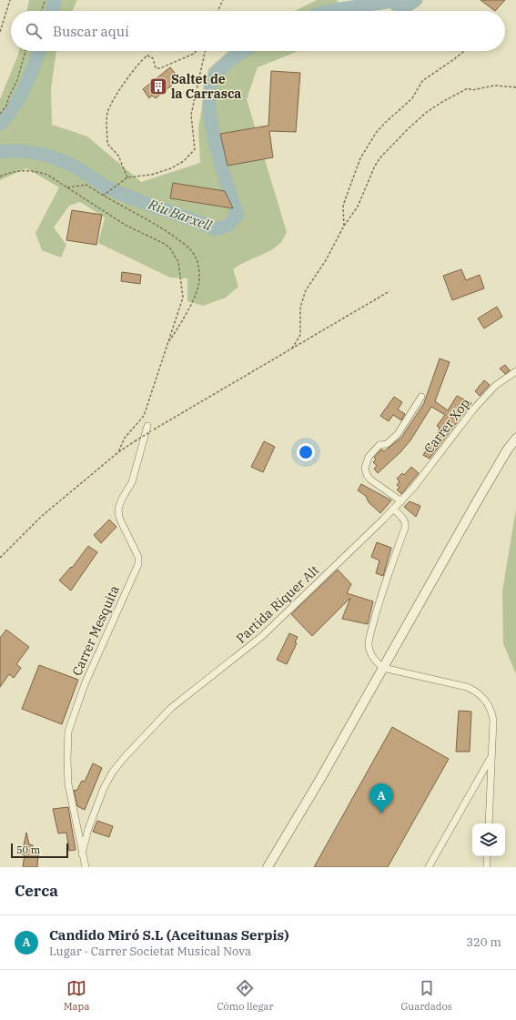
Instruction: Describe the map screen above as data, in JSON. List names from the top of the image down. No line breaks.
{"streets":{"street":["Carrer Xop","Partida Riquer Alt","Carrer Mesquita"]},"crossings":[["Carrer Xop","Partida Riquer Alt"],["Partida Riquer Alt","Carrer Mesquita"]],"water":["Riu Barxell"],"places":{"building":["Saltet de la Carrasca"]},"scale_bar":"50 m","page":{"search":"Buscar aquí","pins":"A","scale":"50 m","heading":"Cerca","list":[{"mark":"A","name":"Candido Miró S.L (Aceitunas Serpis)","note":"Lugar · Carrer Societat Musical Nova","value":"320 m"}],"nav":["Mapa","Cómo llegar","Guardados"]}}
